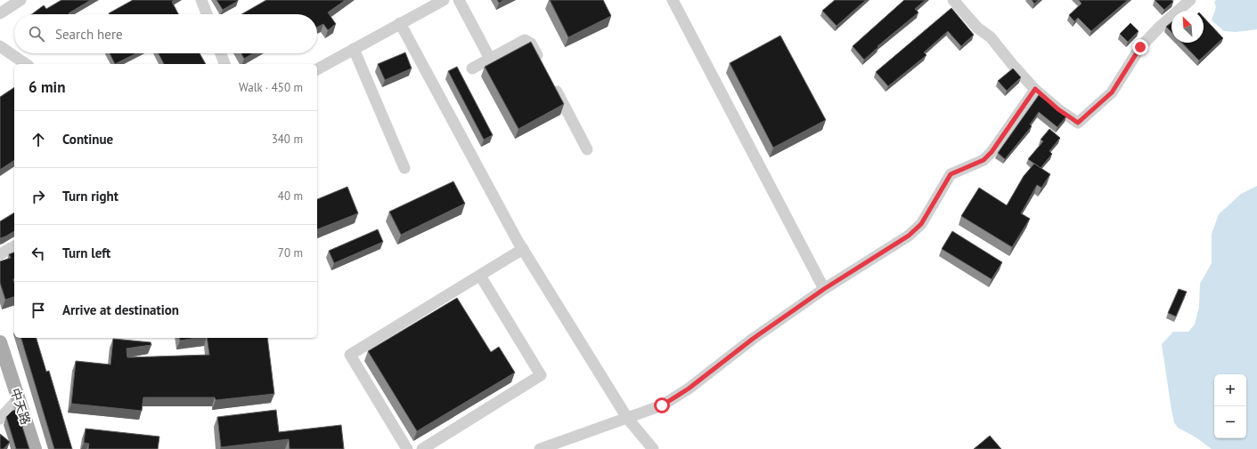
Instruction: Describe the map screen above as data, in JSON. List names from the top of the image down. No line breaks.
{"streets":{"main road":["中天路"]},"north":"top left","page":{"search":"Search here","heading":["6 min","Walk · 450 m"],"list":[["Continue","340 m"],["Turn right","40 m"],["Turn left","70 m"],"Arrive at destination"],"map_buttons":["+","−"]}}
